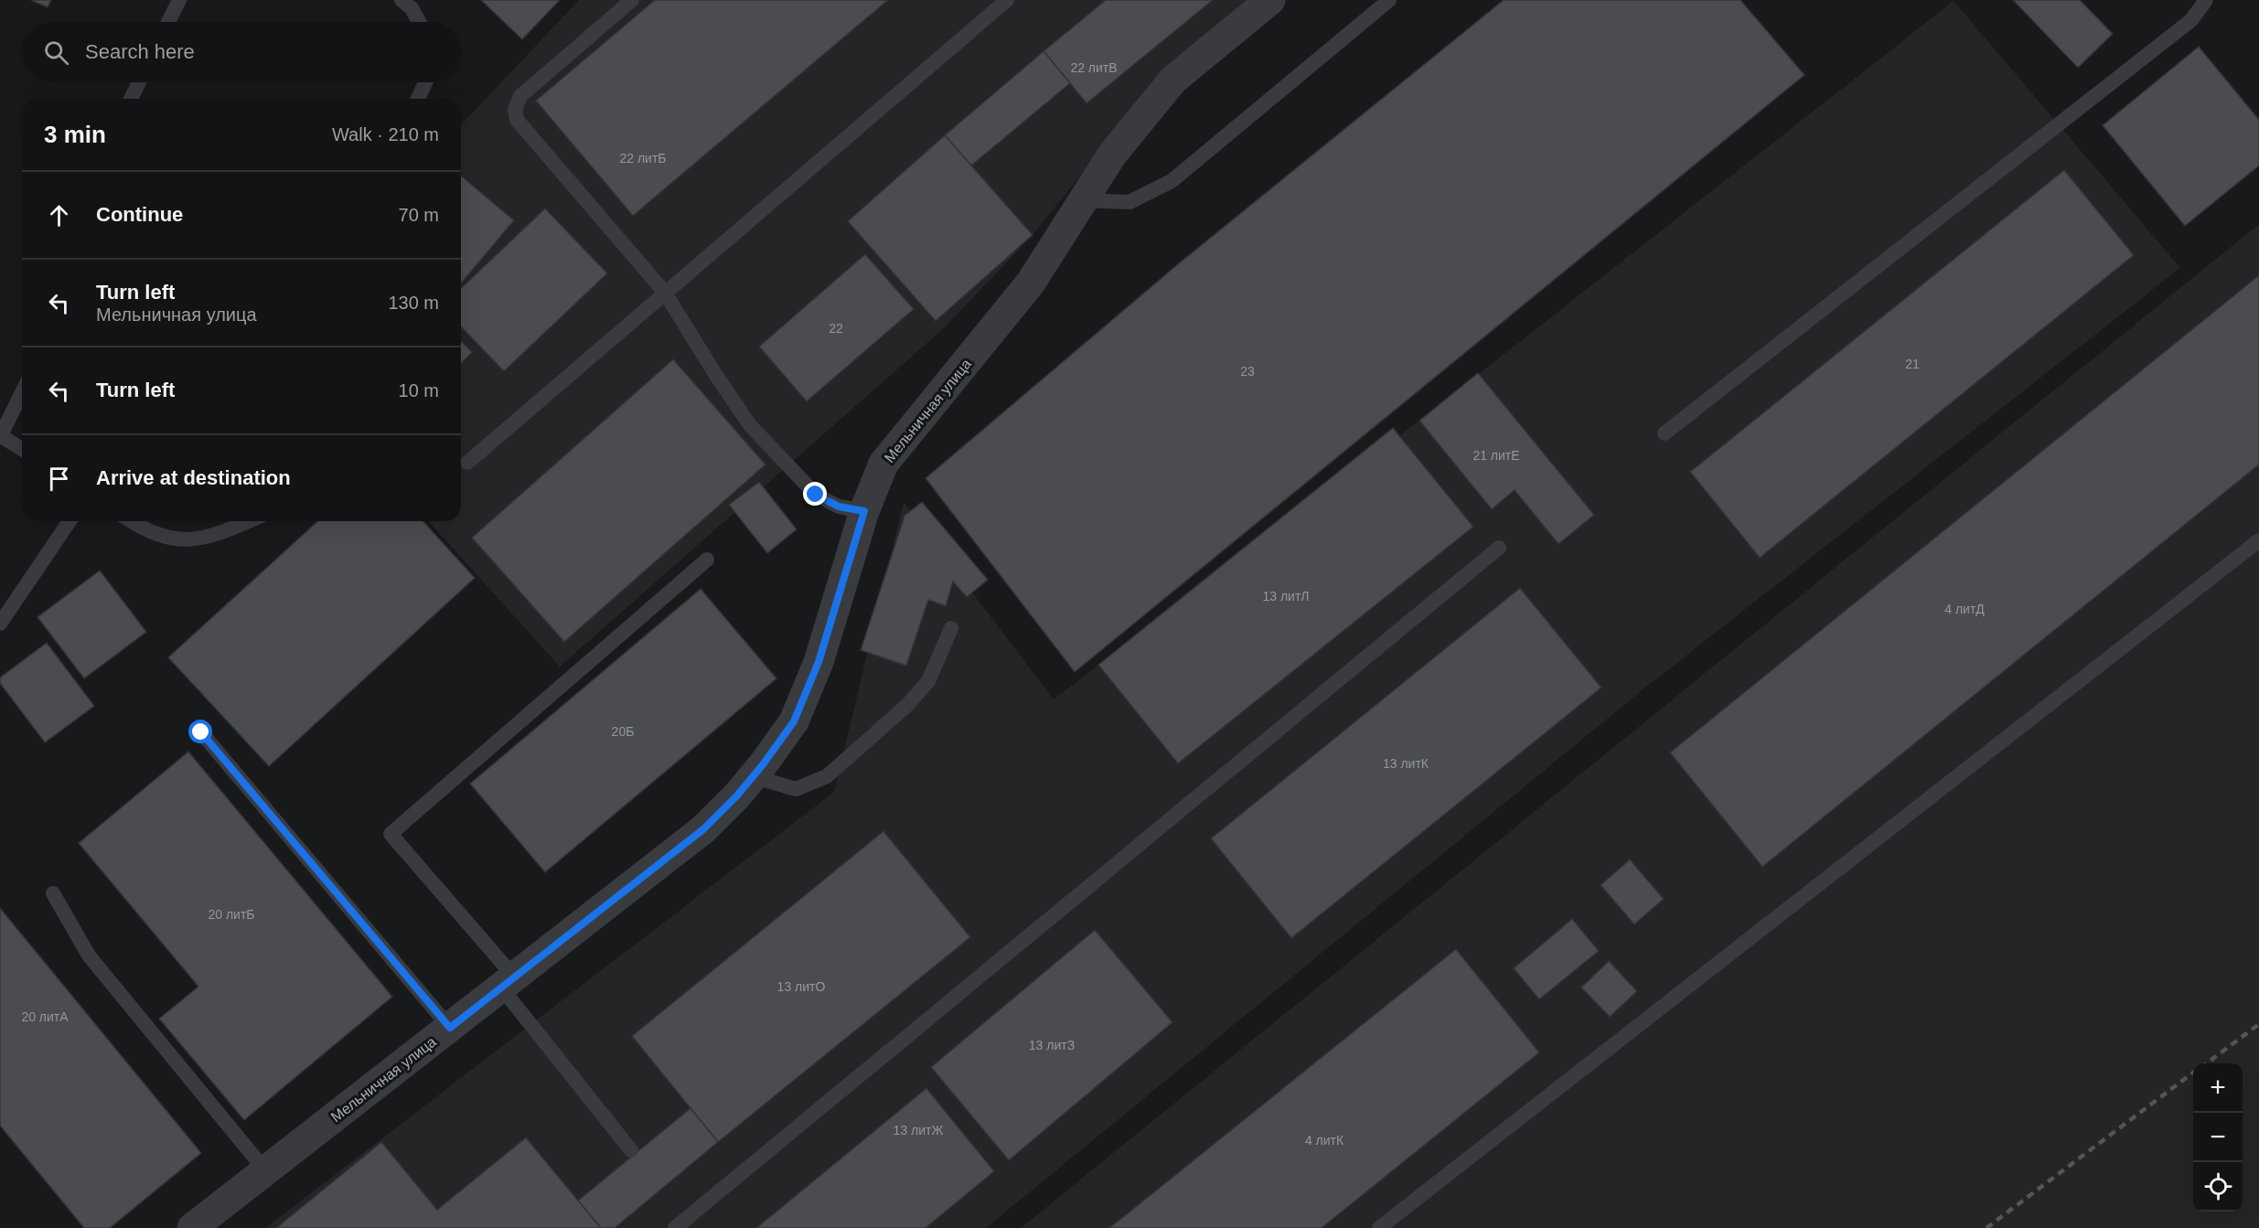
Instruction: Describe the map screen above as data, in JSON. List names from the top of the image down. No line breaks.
{"streets":{"street":["Мельничная улица"]},"house_numbers":["22 литВ","22 литБ","22","21","23","21 литЕ","13 литЛ","4 литД","20Б","13 литК","20 литБ","13 литО","20 литА","13 литЗ","13 литЖ","4 литК"],"page":{"search":"Search here","heading":["3 min","Walk · 210 m"],"list":[["Continue","70 m"],["Turn left","Мельничная улица","130 m"],["Turn left","10 m"],"Arrive at destination"],"map_buttons":["+","−"]}}
